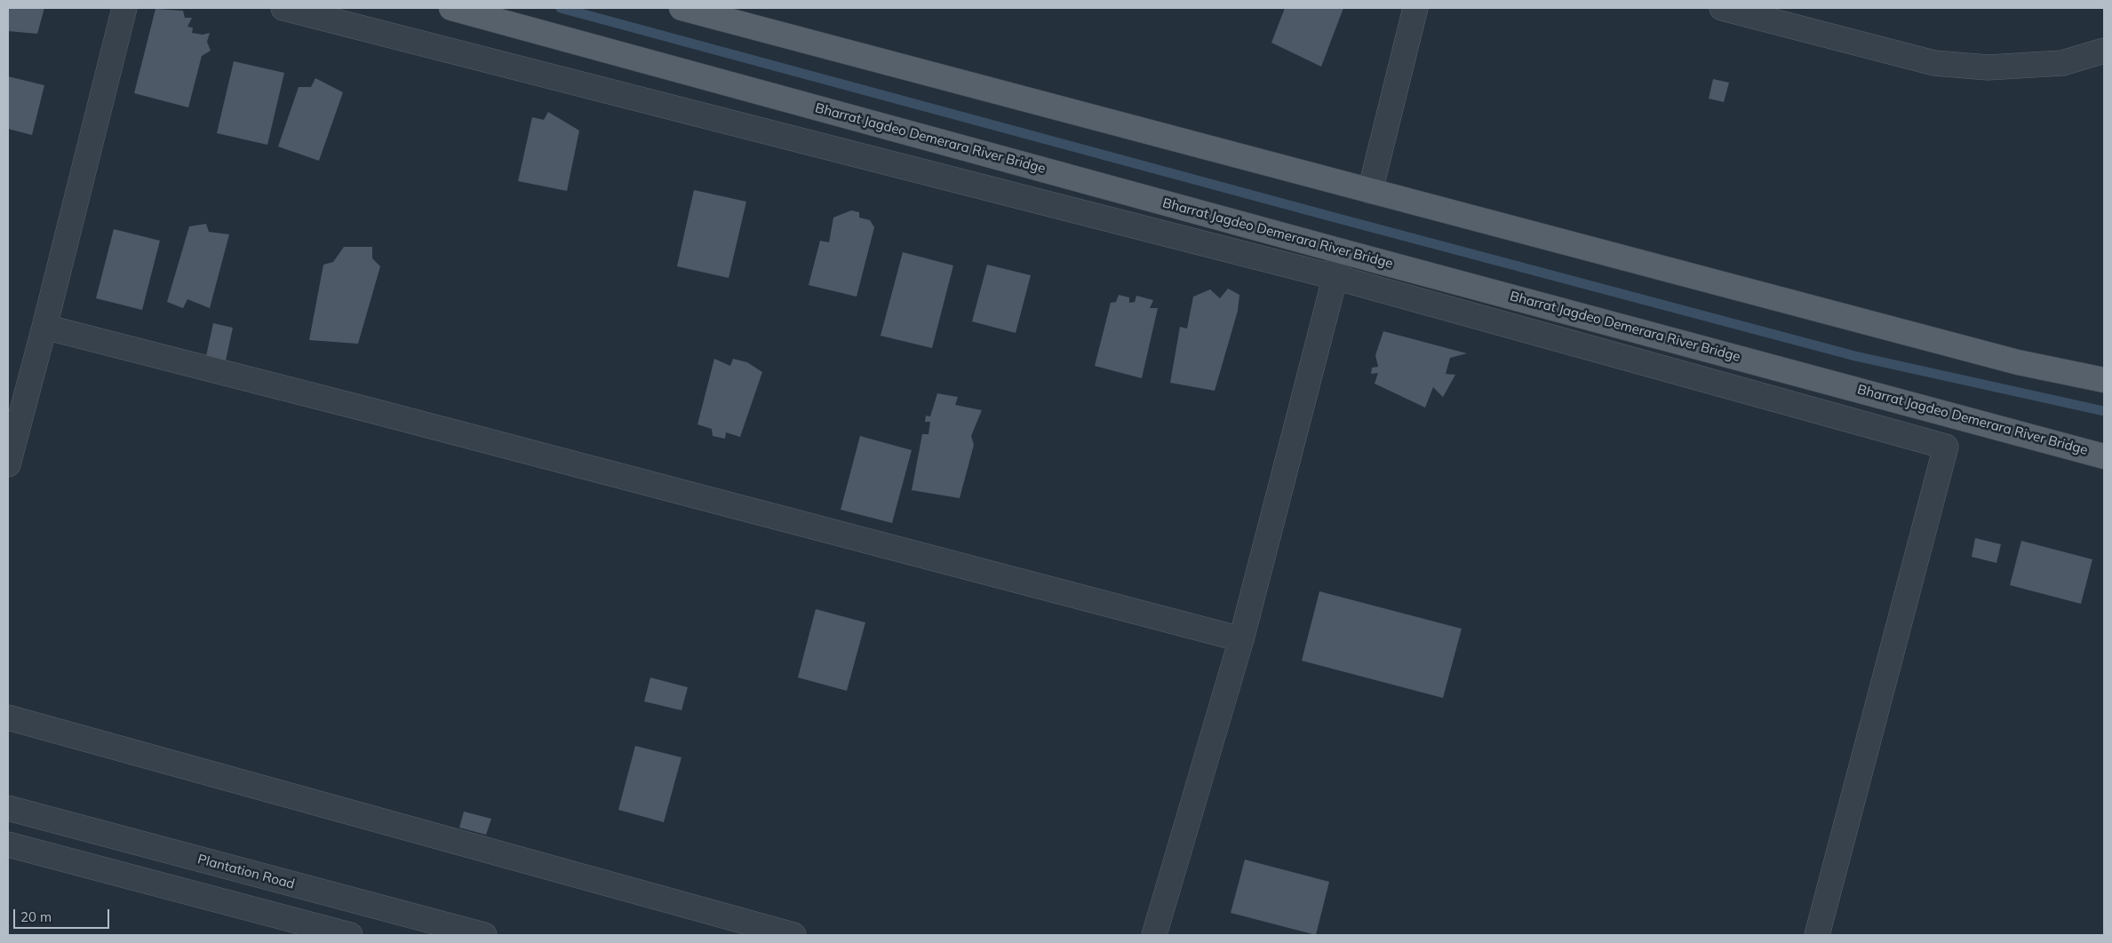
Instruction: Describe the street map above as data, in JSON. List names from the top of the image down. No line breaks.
{"streets":{"main road":["Bharrat Jagdeo Demerara River Bridge"],"street":["Plantation Road"]},"scale_bar":"20 m"}
